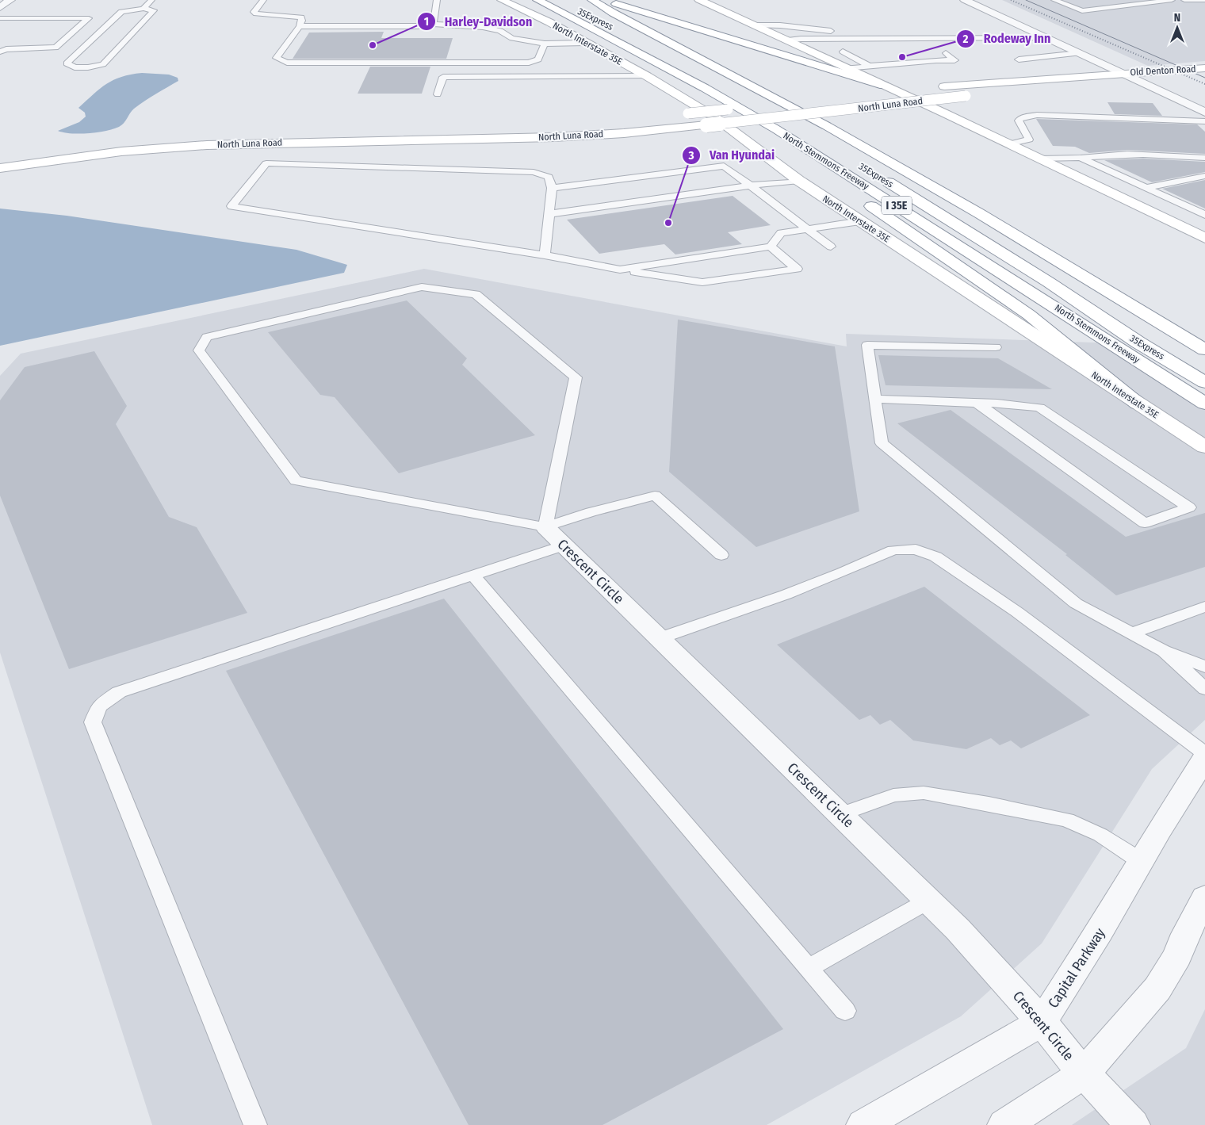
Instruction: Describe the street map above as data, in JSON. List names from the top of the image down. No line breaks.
{"streets":{"main road":["35Express","North Interstate 35E","Old Denton Road","North Luna Road","North Stemmons Freeway","I 35E"],"street":["Crescent Circle","Capital Parkway"]},"crossings":[["Old Denton Road","North Luna Road"],["Crescent Circle","Capital Parkway"]],"places":["Harley-Davidson","Rodeway Inn","Van Hyundai"],"north":"top"}
